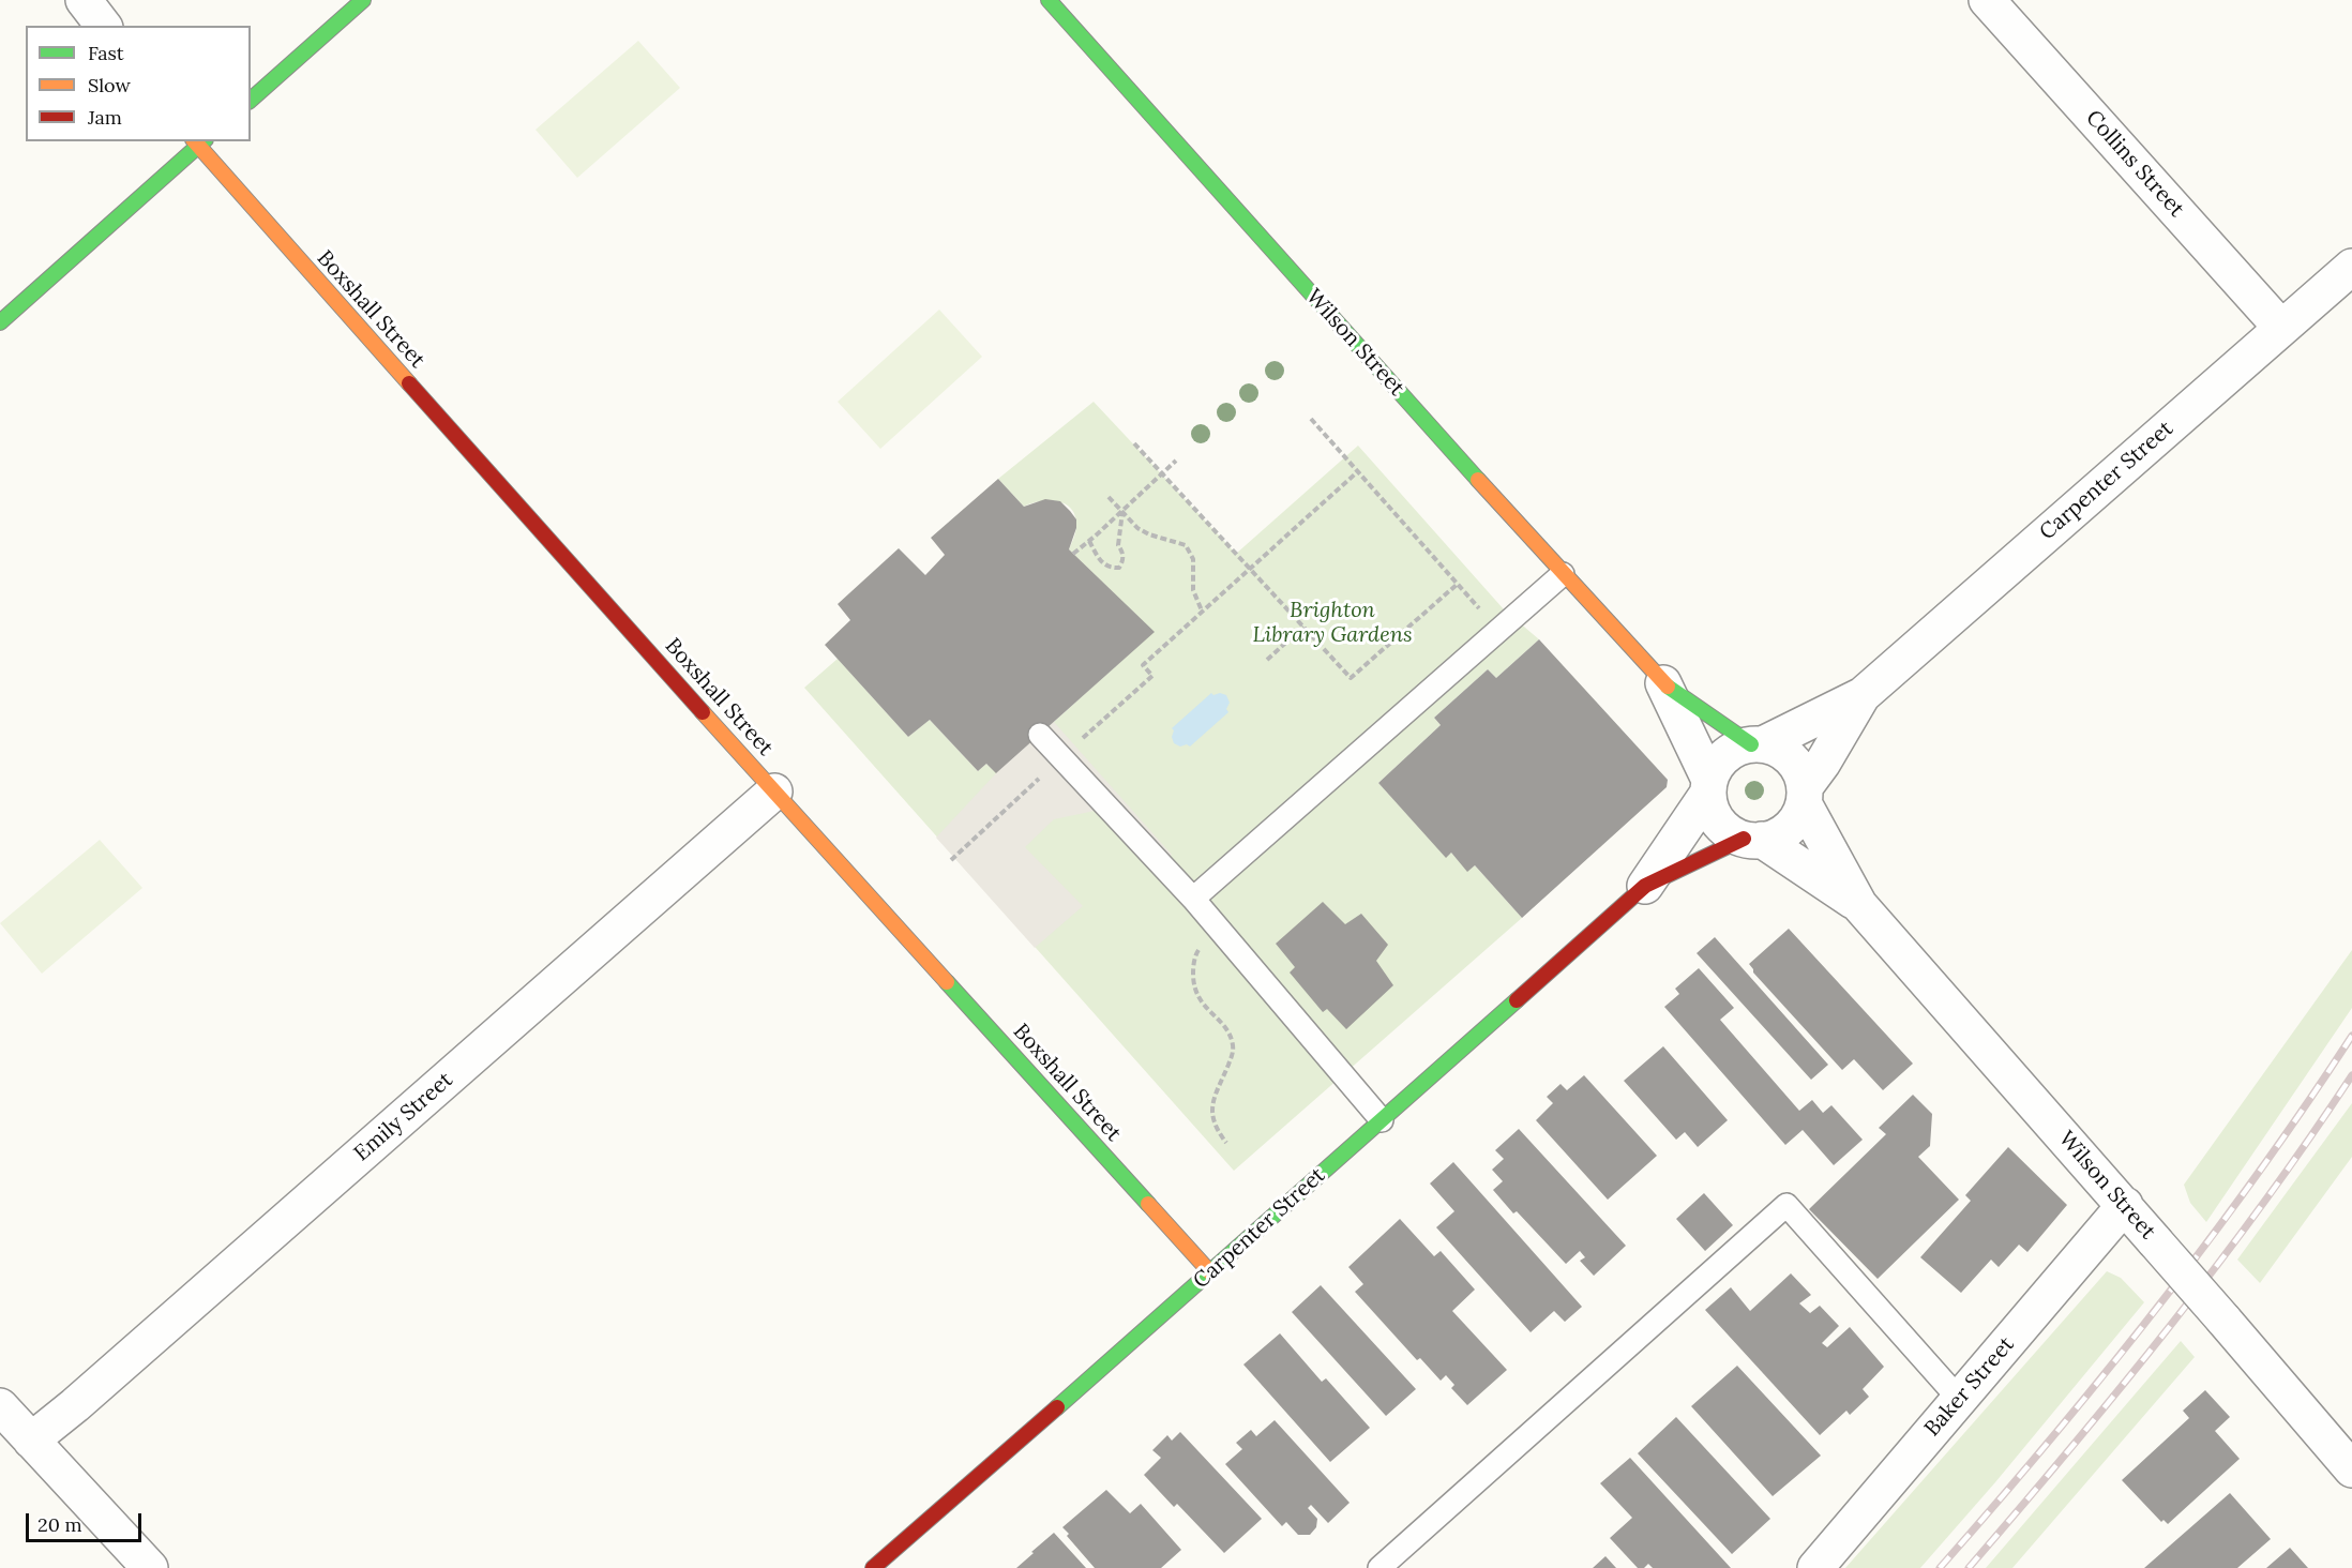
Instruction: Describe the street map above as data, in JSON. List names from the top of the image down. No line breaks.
{"streets":{"street":["Collins Street","Boxshall Street","Wilson Street","Carpenter Street","Emily Street","Baker Street"]},"crossings":[["Collins Street","Carpenter Street"],["Boxshall Street","Carpenter Street"],["Boxshall Street","Emily Street"],["Wilson Street","Carpenter Street"],["Wilson Street","Baker Street"]],"parks":["Brighton Library Gardens"],"legend":["Fast","Slow","Jam"],"scale_bar":"20 m"}
